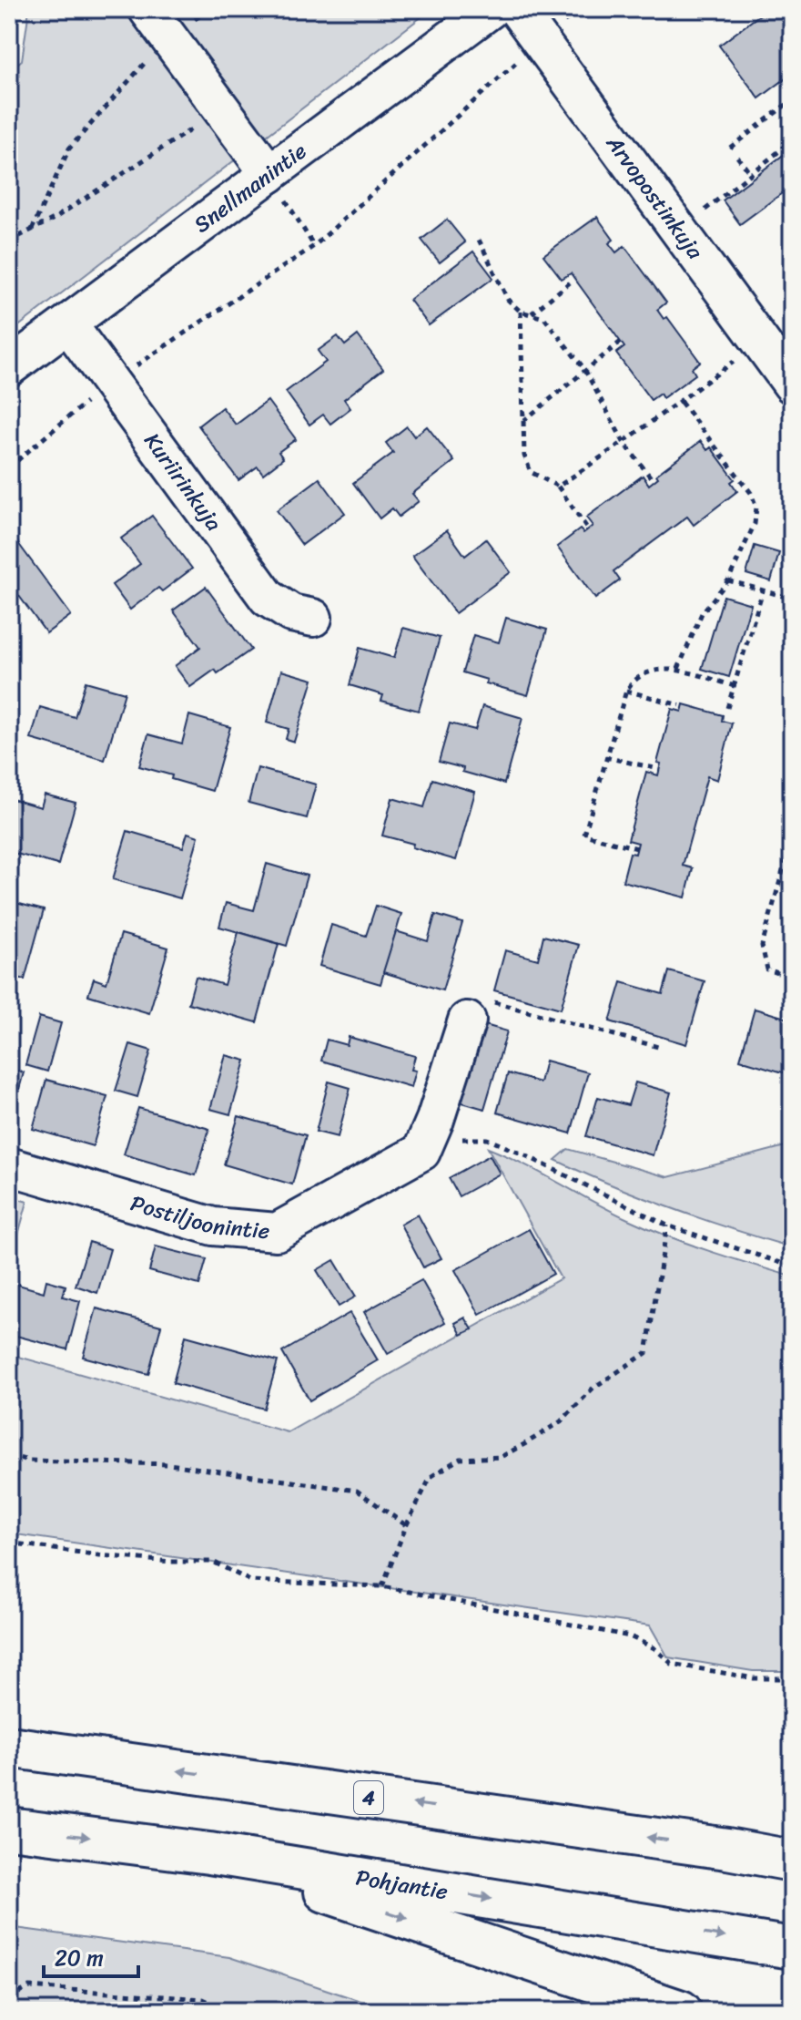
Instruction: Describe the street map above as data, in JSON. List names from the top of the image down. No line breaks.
{"streets":{"highway":["4","Pohjantie"],"street":["Snellmanintie","Arvopostinkuja","Kuriirinkuja","Postiljoonintie"]},"crossings":[["Snellmanintie","Kuriirinkuja"]],"scale_bar":"20 m"}
